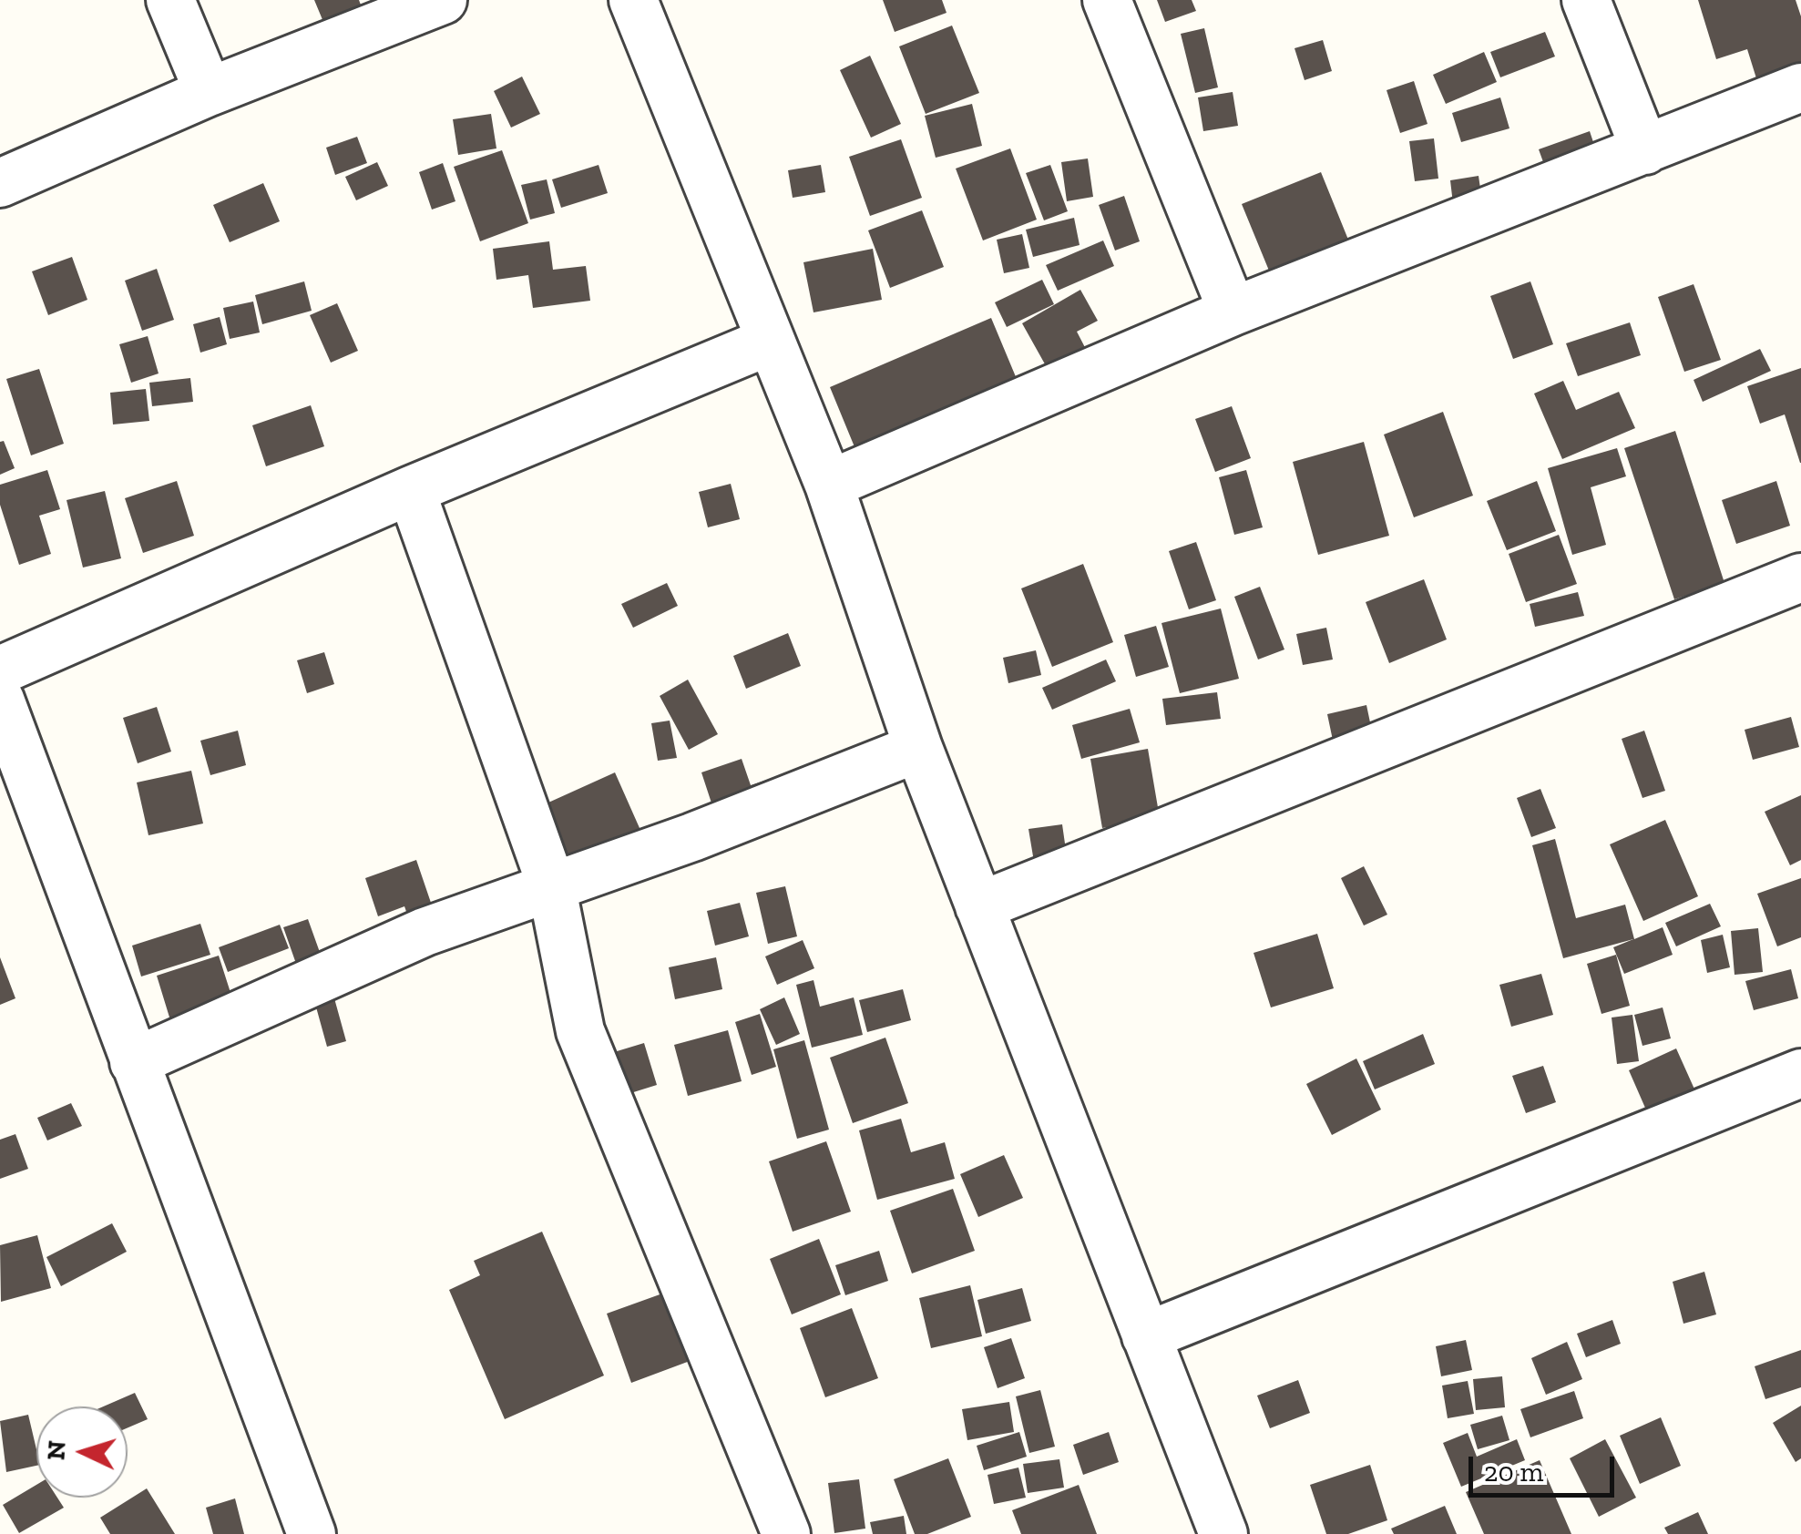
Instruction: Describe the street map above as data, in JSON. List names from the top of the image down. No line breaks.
{"scale_bar":"20 m","north":"left"}
